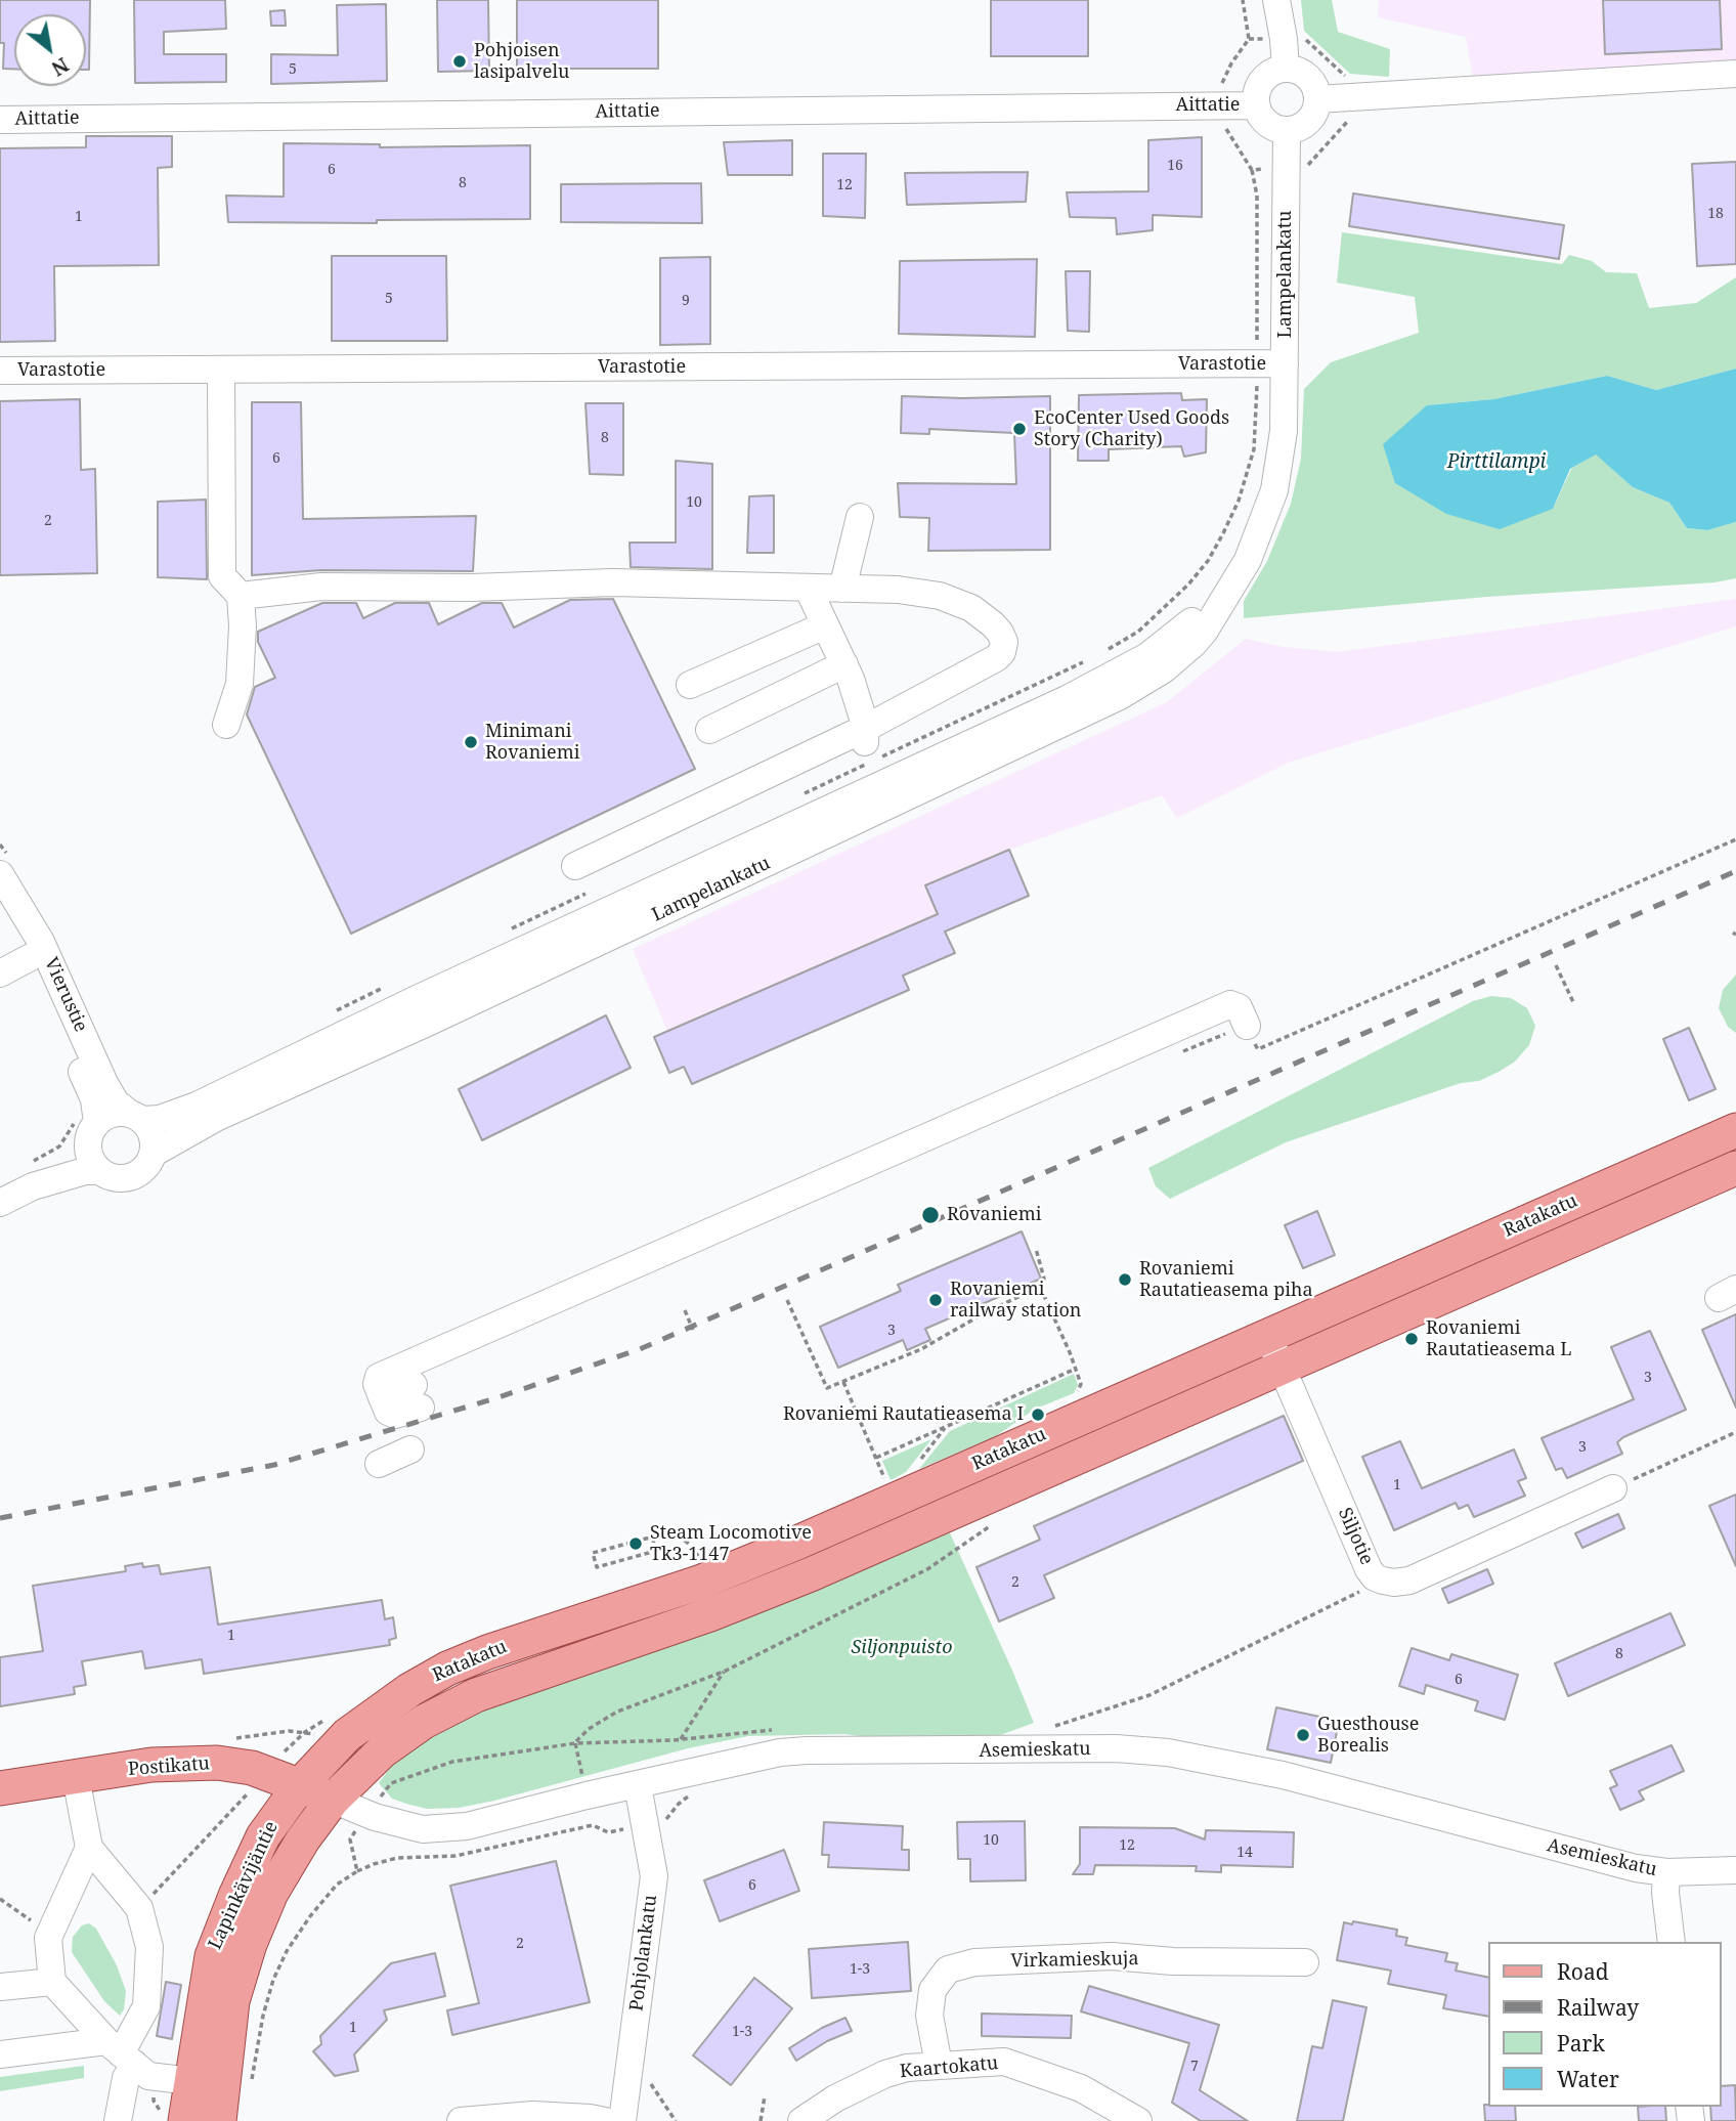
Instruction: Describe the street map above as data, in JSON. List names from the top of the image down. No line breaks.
{"streets":{"main road":["Ratakatu","Postikatu","Lapinkävijäntie"],"street":["Aittatie","Lampelankatu","Varastotie","Vierustie","Siljotie","Asemieskatu","Pohjolankatu","Virkamieskuja","Kaartokatu"]},"crossings":[["Aittatie","Lampelankatu"],["Lampelankatu","Varastotie"],["Lampelankatu","Vierustie"],["Ratakatu","Siljotie"],["Ratakatu","Asemieskatu"],["Ratakatu","Postikatu"],["Ratakatu","Lapinkävijäntie"],["Asemieskatu","Postikatu"],["Asemieskatu","Lapinkävijäntie"],["Asemieskatu","Pohjolankatu"],["Postikatu","Lapinkävijäntie"],["Virkamieskuja","Kaartokatu"]],"water":["Pirttilampi"],"parks":["Siljonpuisto"],"places":["Pohjoisen lasipalvelu","EcoCenter Used Goods Story (Charity)","Minimani Rovaniemi","Rovaniemi","Rovaniemi Rautatieasema piha","Rovaniemi railway station","Rovaniemi Rautatieasema L","Rovaniemi Rautatieasema I","Steam Locomotive Tk3-1147","Guesthouse Borealis"],"house_numbers":["5","16","6","8","12","18","1","5","9","8","6","10","2","3","3","3","1","2","1","8","6","10","12","14","6","2","1-3","1","1-3","7"],"legend":["Road","Railway","Park","Water"],"north":"bottom right"}
